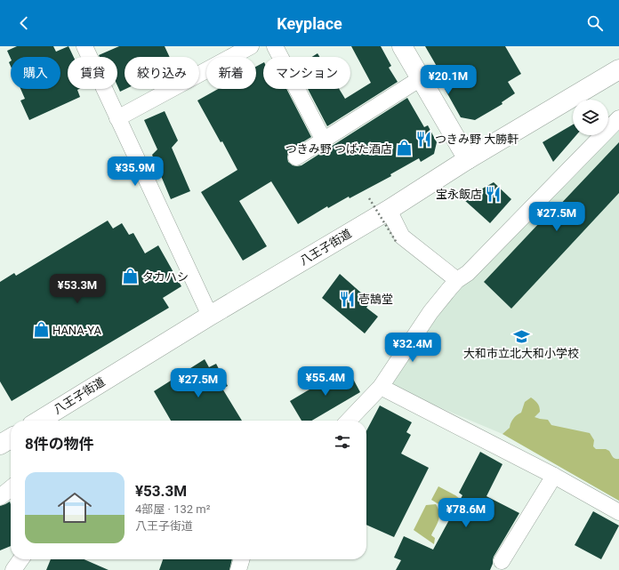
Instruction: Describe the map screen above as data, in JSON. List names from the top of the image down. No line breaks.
{"streets":{"main road":["八王子街道"]},"places":{"restaurant":["つきみ野 大勝軒","宝永飯店","壱鵠堂"],"shop":["つきみ野 つばた酒店","タカハシ","HANA-YA"],"school or university":["大和市立北大和小学校"]},"page":{"header":"Keyplace","chip":["購入","賃貸","絞り込み","新着","マンション"],"price":["¥20.1M","¥35.9M","¥27.5M","¥53.3M","¥32.4M","¥55.4M","¥27.5M","¥78.6M"],"heading":"8件の物件","list":[{"name":"¥53.3M","note":"4部屋 · 132 m² · 八王子街道"}]}}
